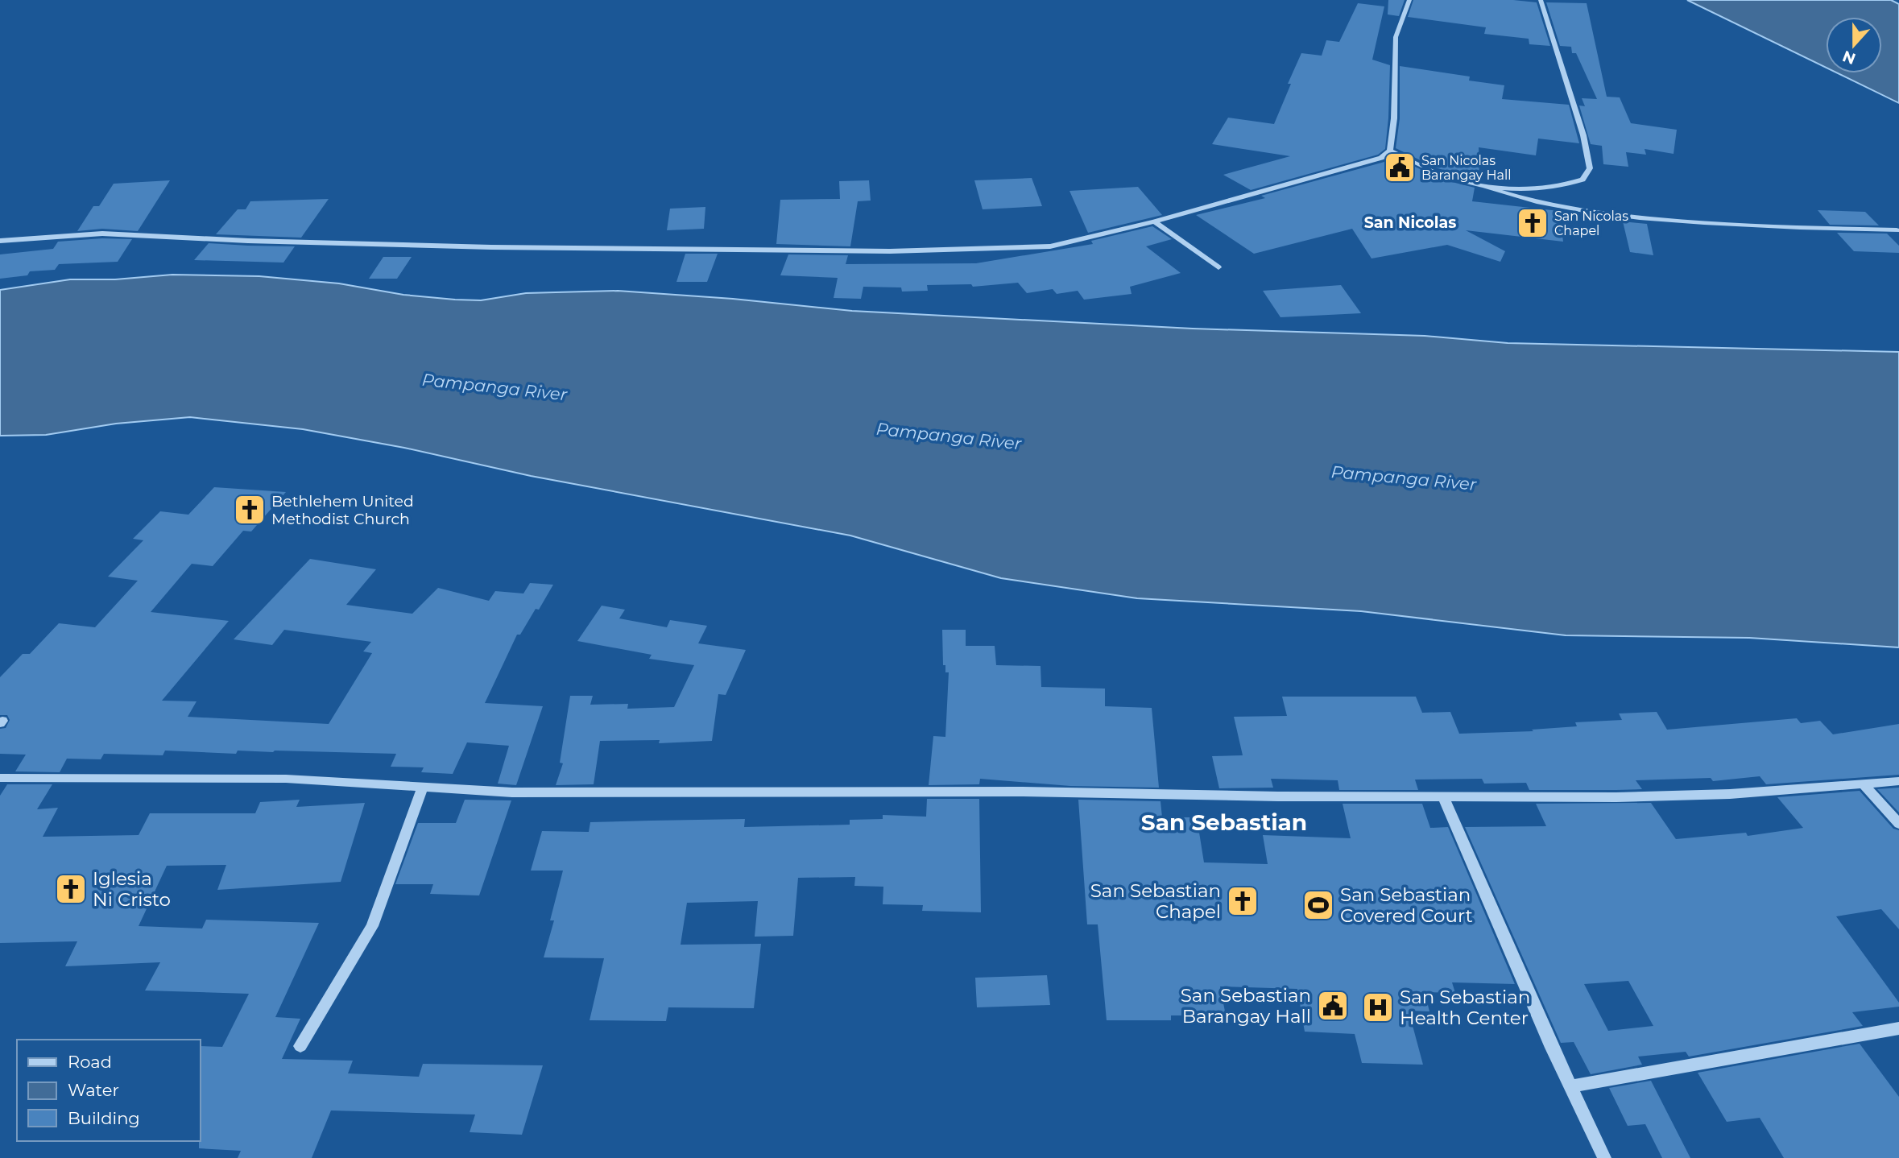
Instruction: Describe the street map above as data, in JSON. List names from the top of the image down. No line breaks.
{"districts":["San Nicolas","San Sebastian"],"water":["Pampanga River"],"places":{"public building":["San Nicolas Barangay Hall","San Sebastian Barangay Hall"],"church":["San Nicolas Chapel","Bethlehem United Methodist Church","Iglesia Ni Cristo","San Sebastian Chapel"],"sports":["San Sebastian Covered Court"],"hospital":["San Sebastian Health Center"]},"legend":["Road","Water","Building"],"north":"bottom"}
